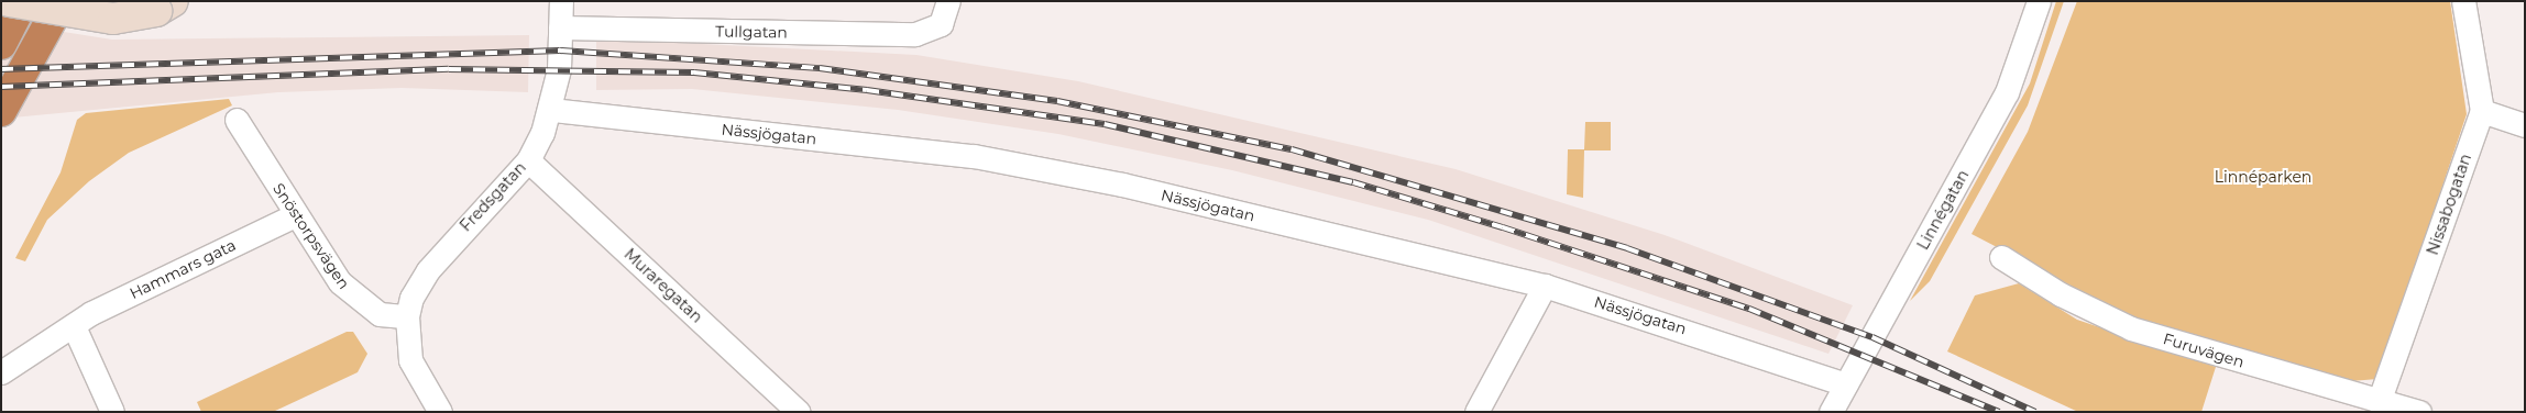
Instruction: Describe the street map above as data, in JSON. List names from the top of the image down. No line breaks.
{"streets":{"street":["Tullgatan","Nässjögatan","Fredsgatan","Nissabogatan","Linnégatan","Snöstorpsvägen","Hammars gata","Muraregatan","Furuvägen"]},"crossings":[["Tullgatan","Fredsgatan"],["Nässjögatan","Fredsgatan"],["Nässjögatan","Linnégatan"],["Fredsgatan","Snöstorpsvägen"],["Fredsgatan","Muraregatan"],["Nissabogatan","Furuvägen"],["Snöstorpsvägen","Hammars gata"]],"parks":["Linnéparken"]}
